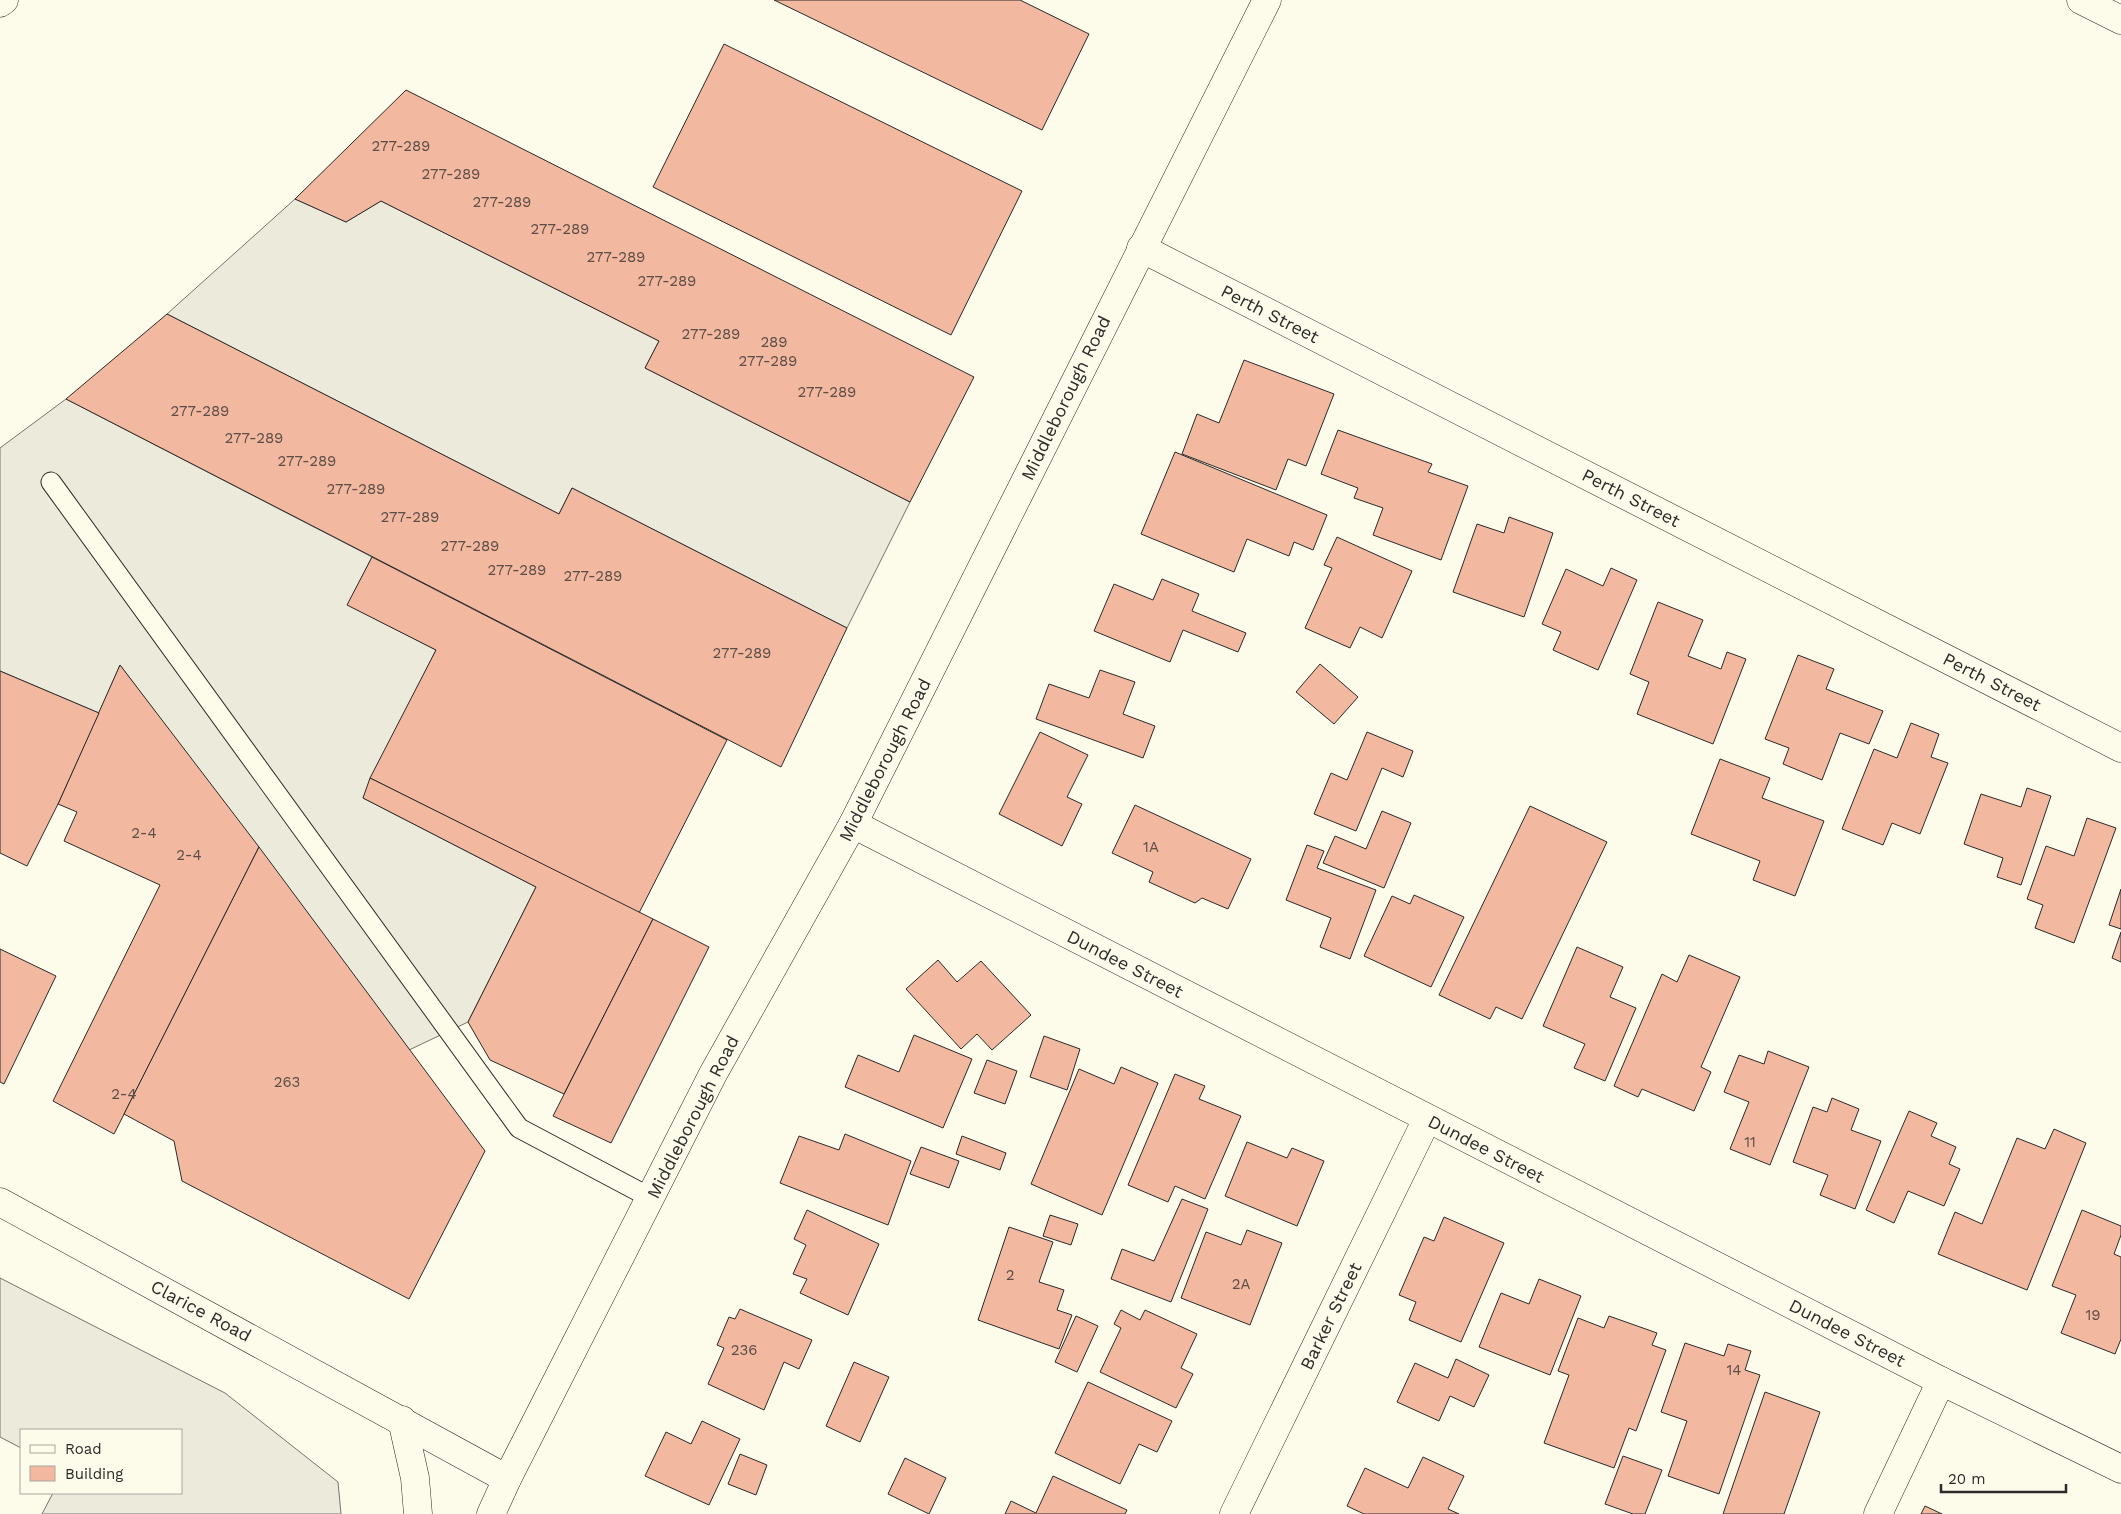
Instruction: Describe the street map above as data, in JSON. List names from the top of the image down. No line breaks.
{"streets":{"street":["Perth Street","Middleborough Road","Dundee Street","Clarice Road","Barker Street"]},"crossings":[["Perth Street","Middleborough Road"],["Middleborough Road","Dundee Street"],["Middleborough Road","Clarice Road"],["Dundee Street","Barker Street"]],"house_numbers":["277-289","277-289","277-289","277-289","277-289","277-289","277-289","289","277-289","277-289","277-289","277-289","277-289","277-289","277-289","277-289","277-289","277-289","277-289","2-4","1A","2-4","263","2-4","11","2","2A","19","236","14"],"legend":["Road","Building"],"scale_bar":"20 m"}
